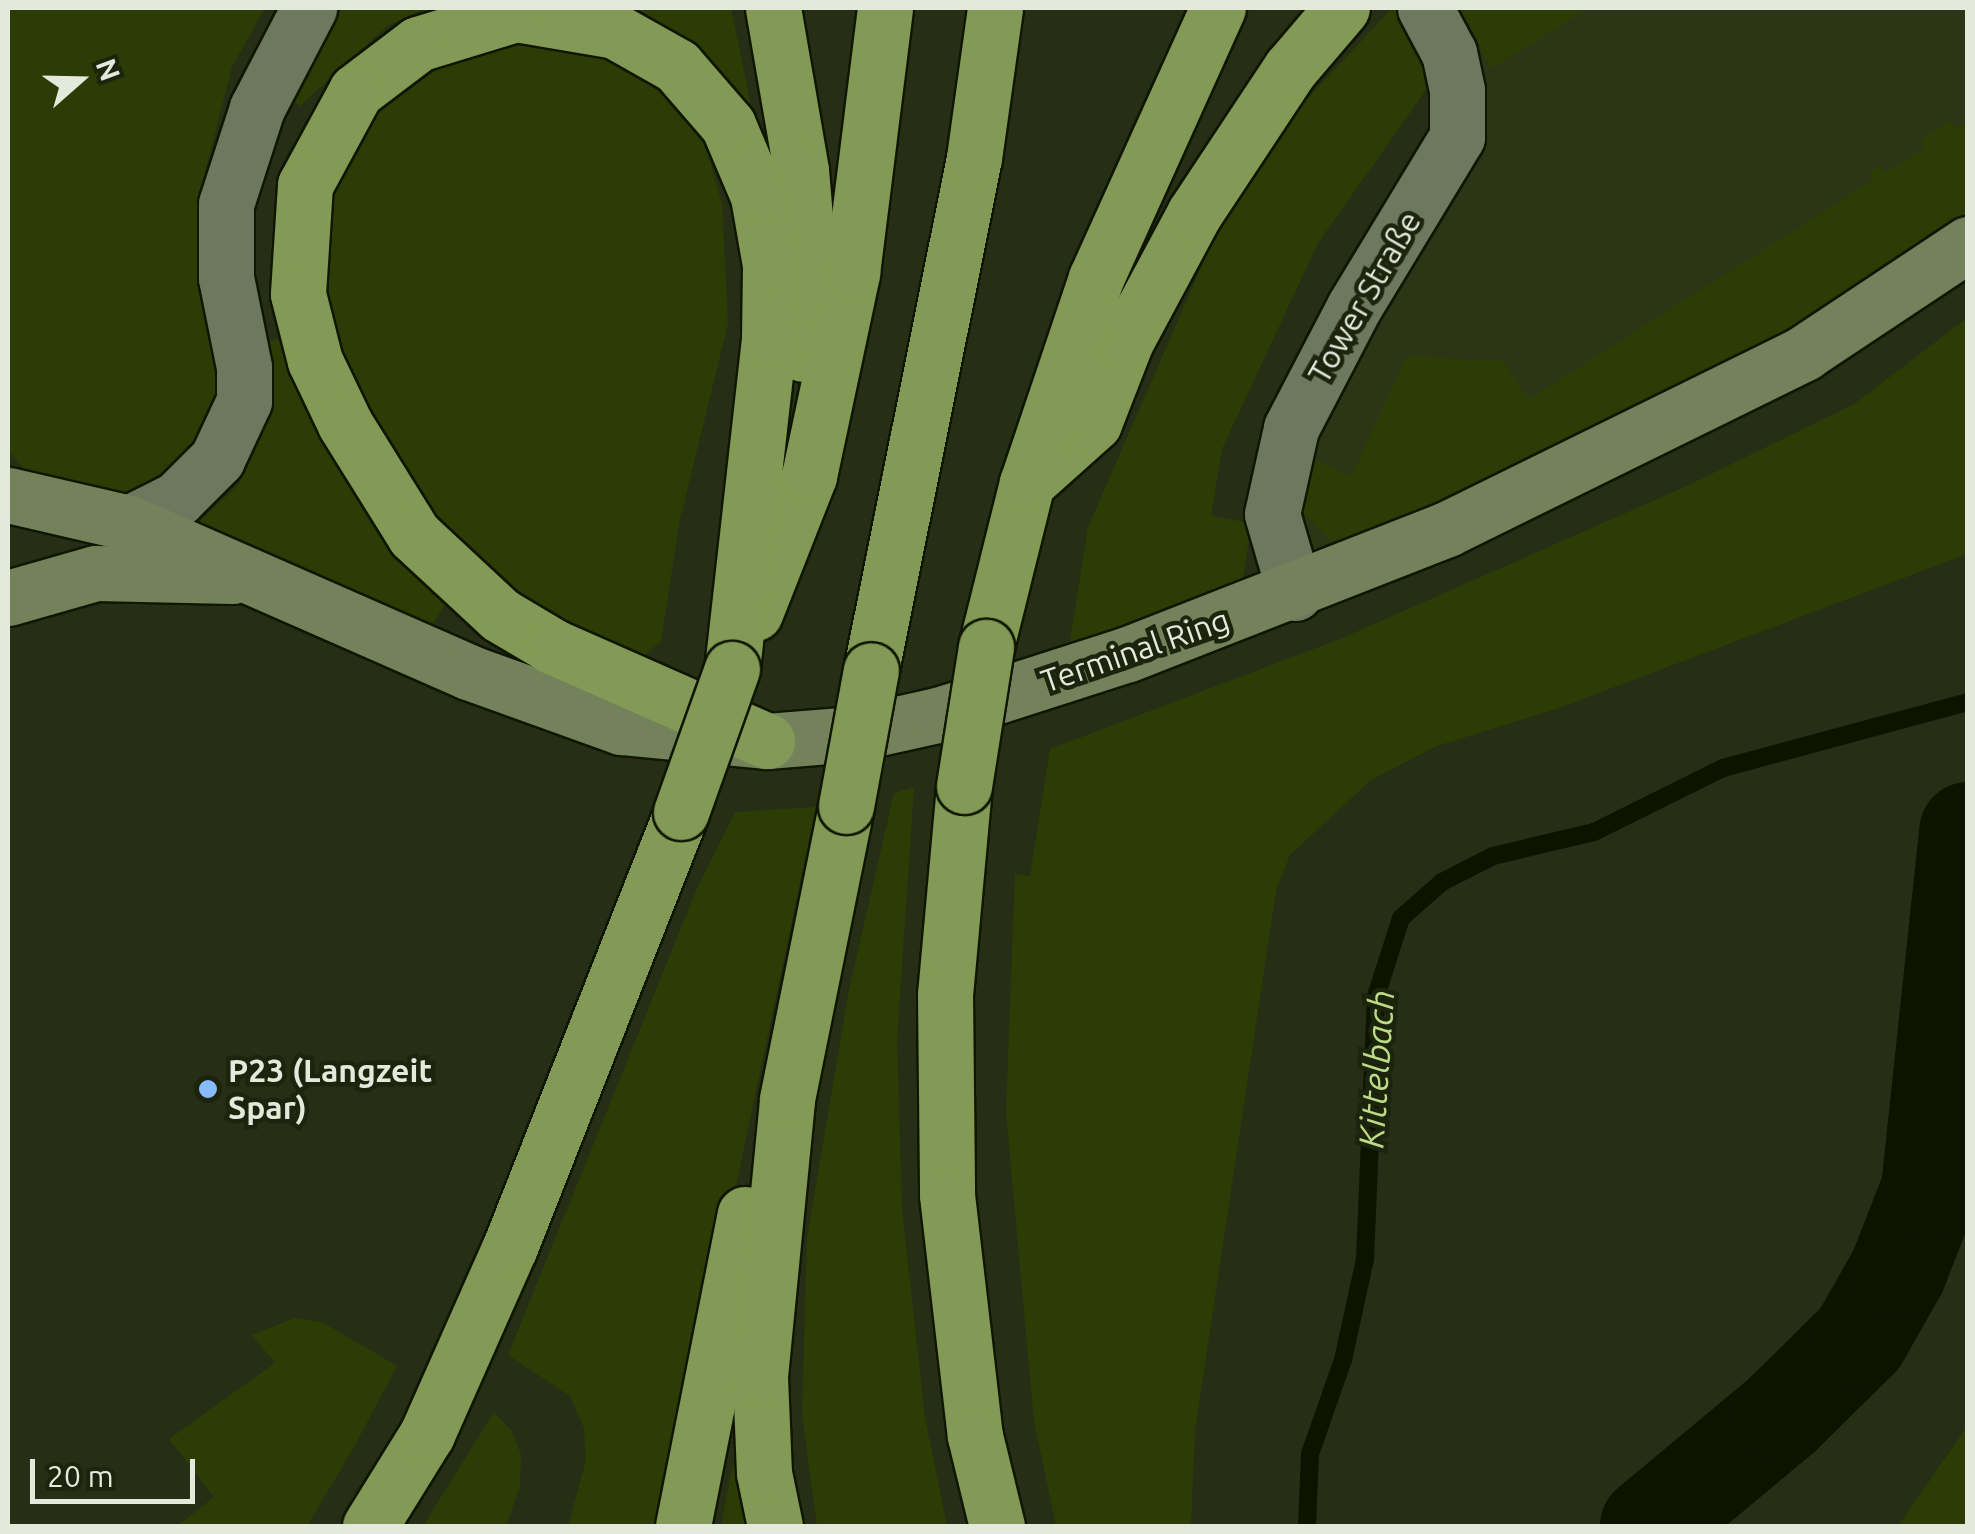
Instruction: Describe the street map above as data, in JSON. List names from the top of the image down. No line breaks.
{"streets":{"street":["Tower Straße","Terminal Ring"]},"crossings":[["Tower Straße","Terminal Ring"]],"water":["Kittelbach"],"places":["P23 (Langzeit Spar)"],"scale_bar":"20 m","north":"right"}
